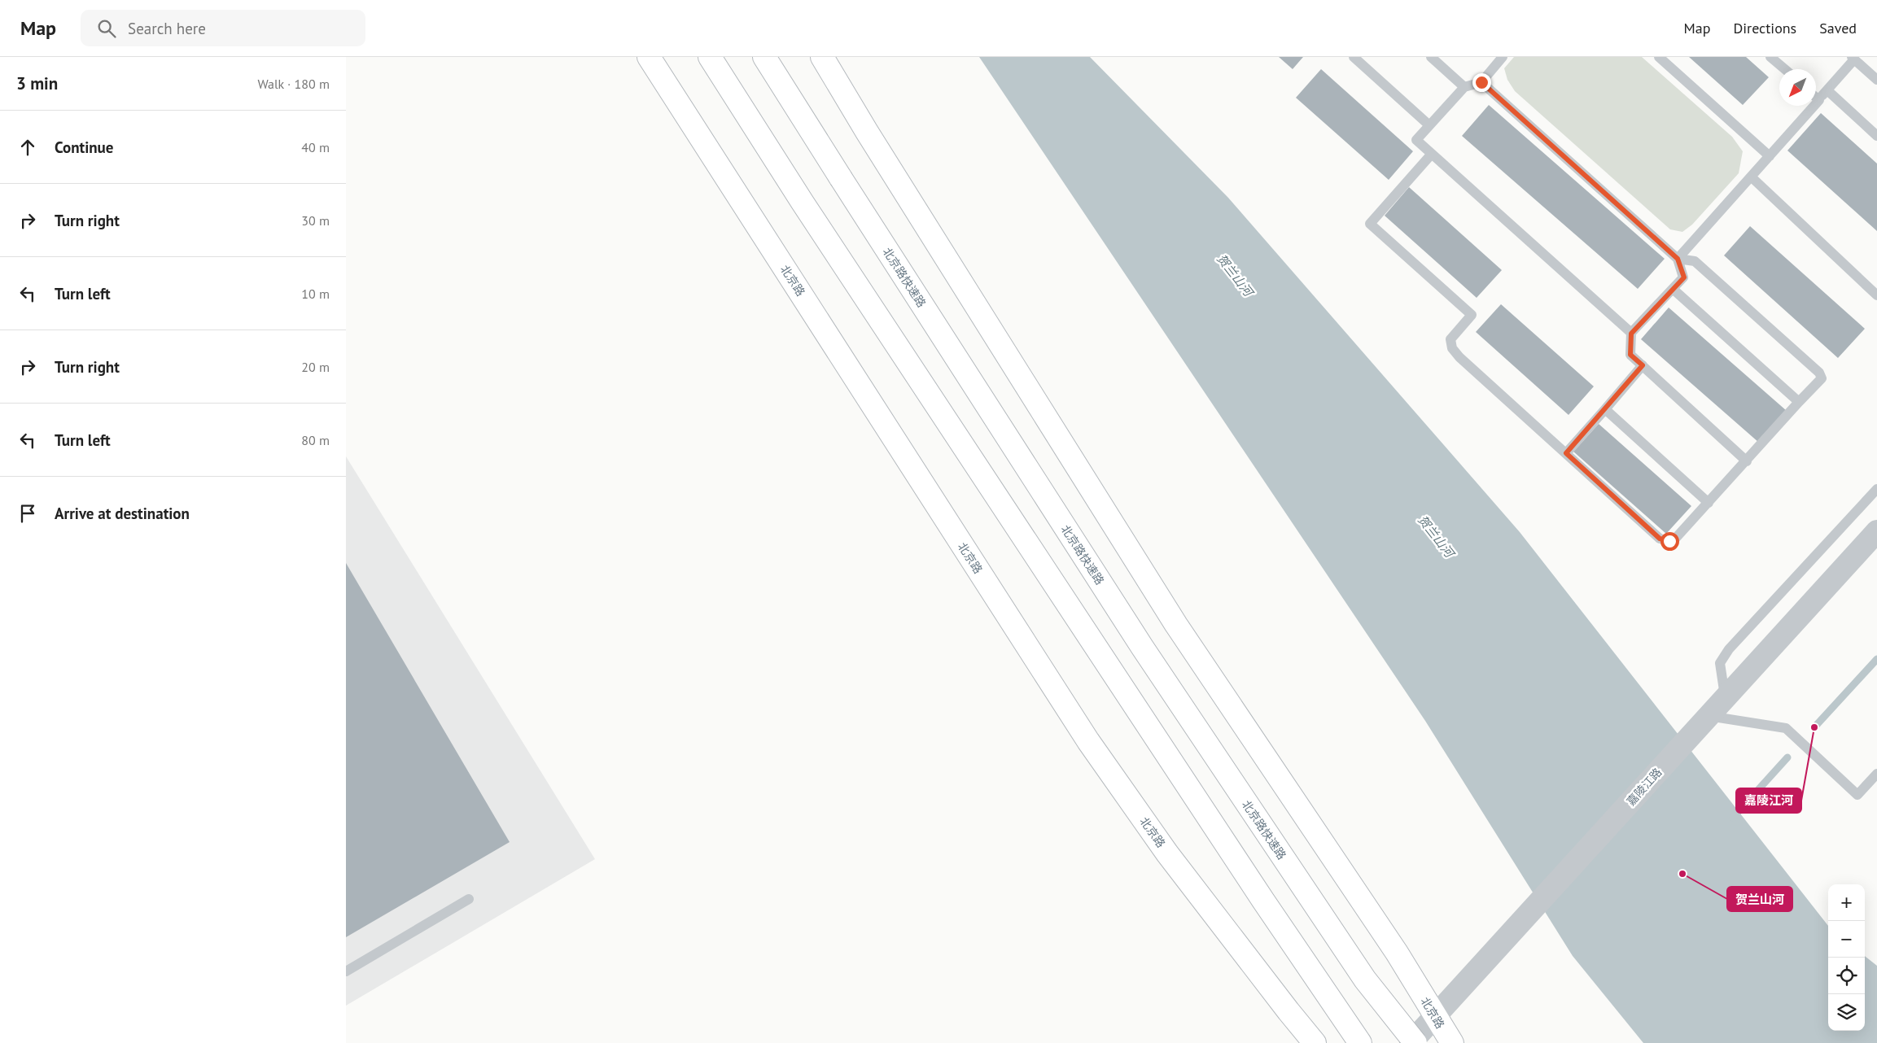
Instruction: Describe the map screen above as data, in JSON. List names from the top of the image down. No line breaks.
{"streets":{"main road":["北京路快速路","北京路"],"street":["嘉陵江路"]},"crossings":[["北京路","嘉陵江路"]],"water":["贺兰山河"],"places":["嘉陵江河","贺兰山河"],"north":"bottom left","page":{"header":"Map","search":"Search here","nav":["Map","Directions","Saved"],"heading":["3 min","Walk · 180 m"],"list":[["Continue","40 m"],["Turn right","30 m"],["Turn left","10 m"],["Turn right","20 m"],["Turn left","80 m"],"Arrive at destination"],"map_buttons":["+","−"]}}
